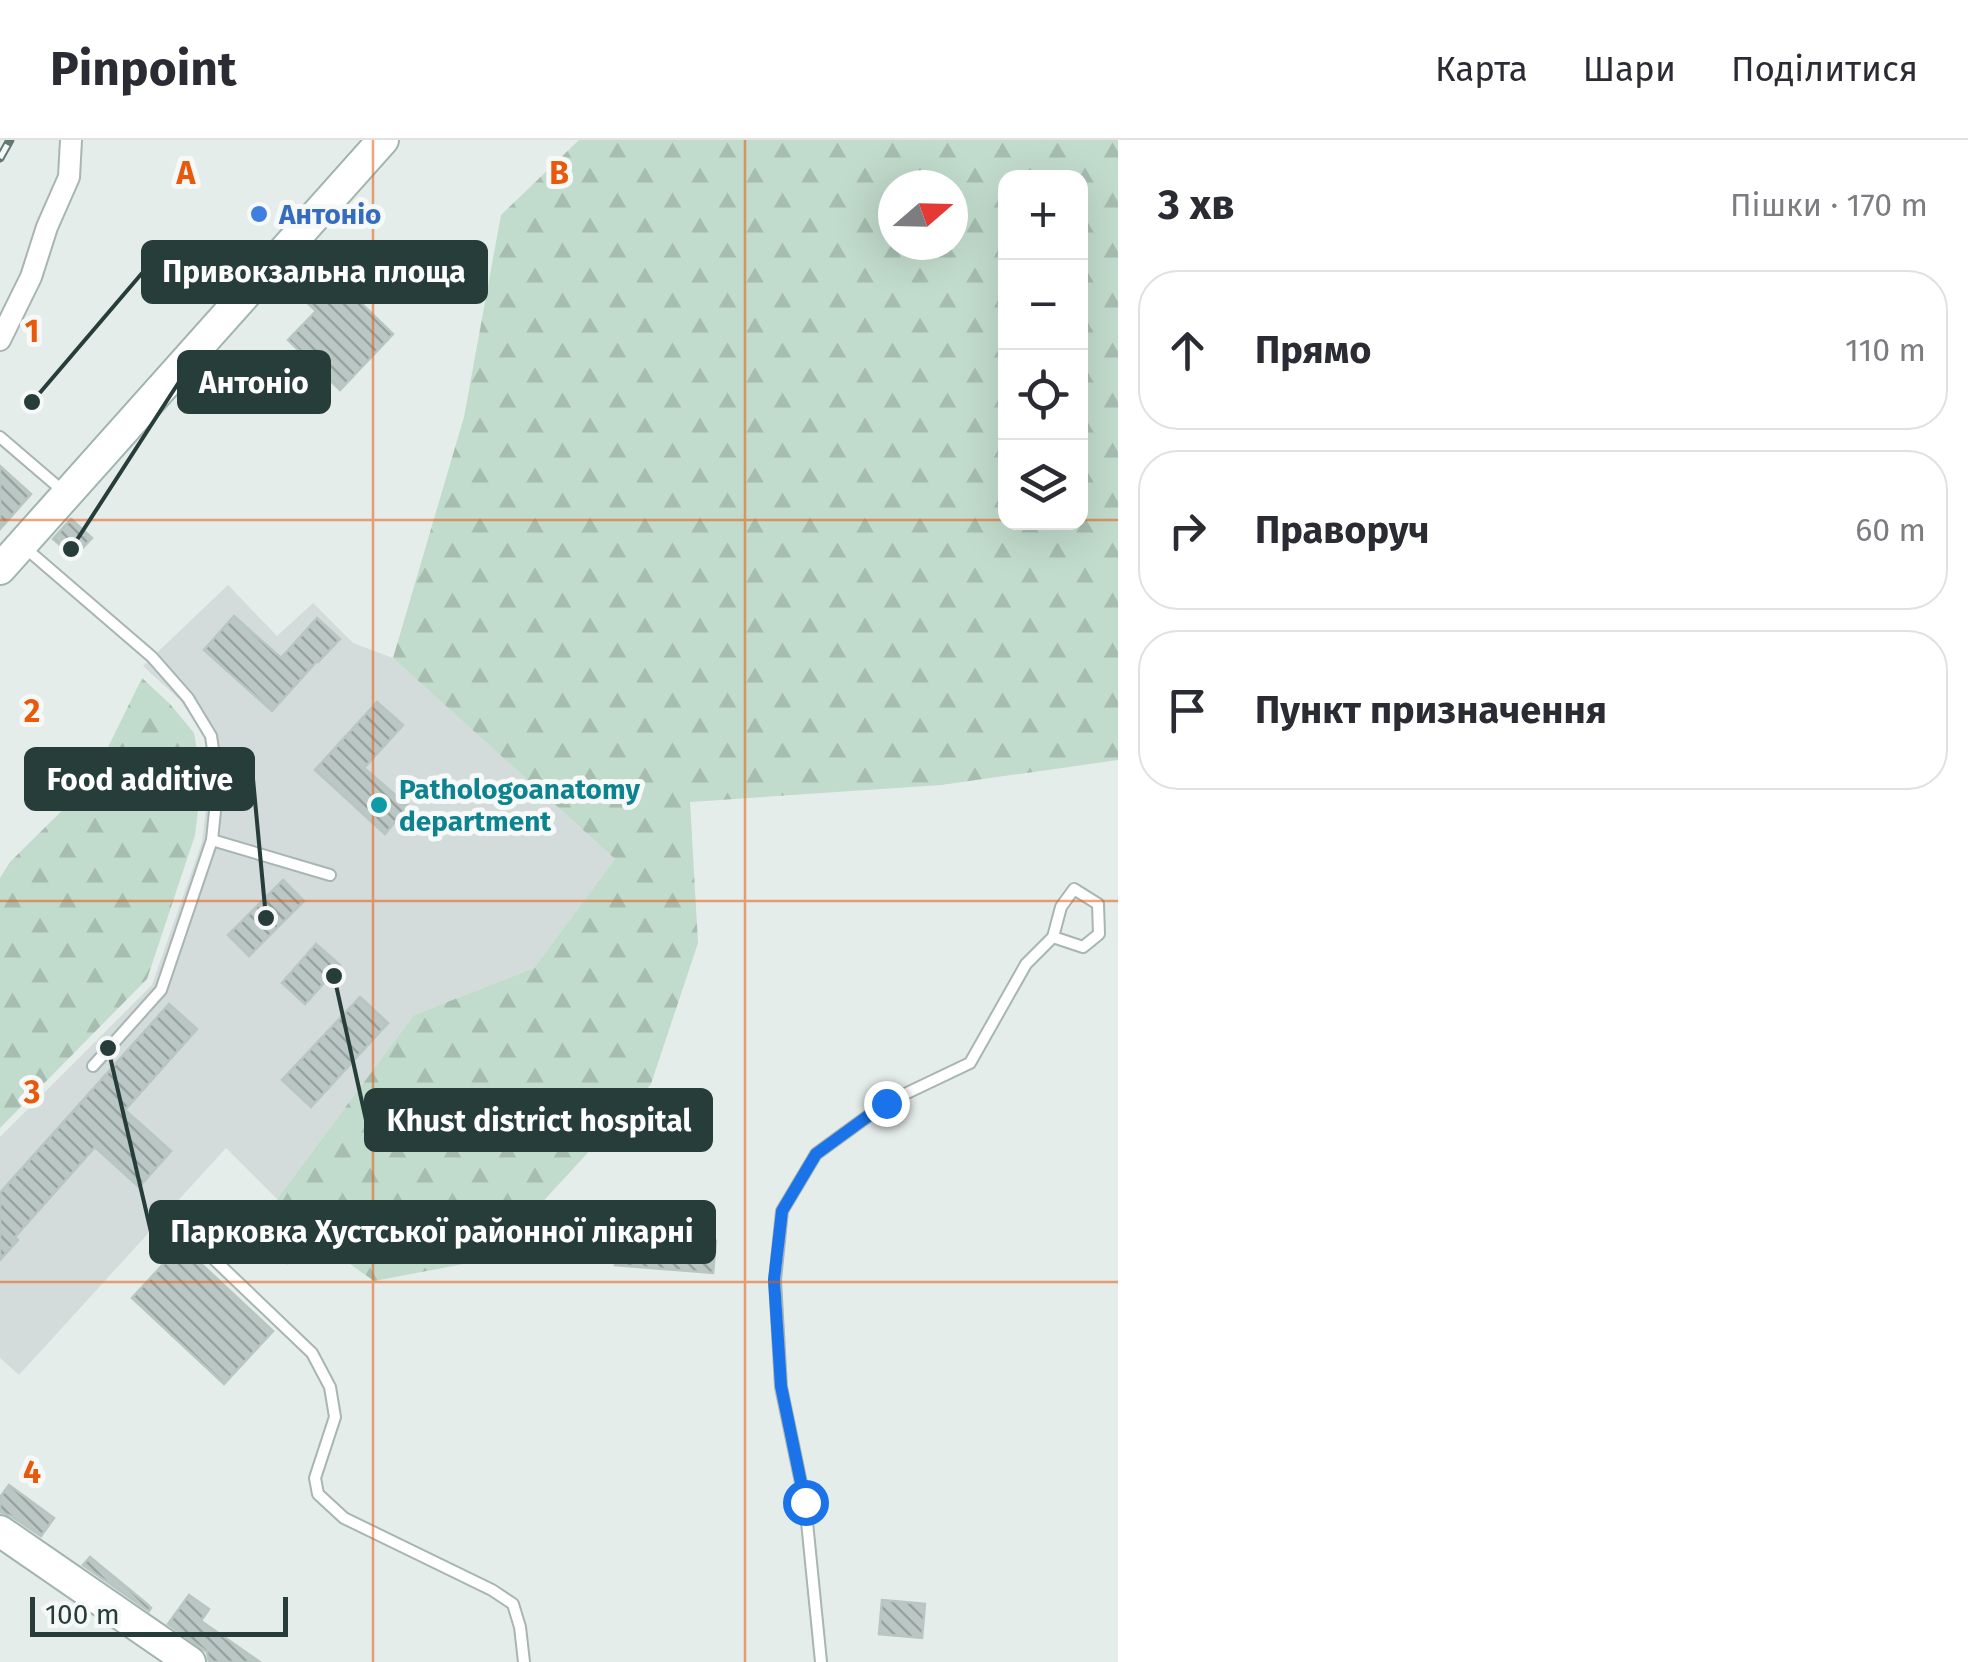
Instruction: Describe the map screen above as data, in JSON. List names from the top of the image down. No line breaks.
{"places":["Антонio","Привокзальна площа","Антоніо","Pathologoanatomy department","Food additive","Khust district hospital","Парковка Хустської районної лікарні"],"scale_bar":"100 m","north":"right","page":{"header":"Pinpoint","nav":["Карта","Шари","Поділитися"],"heading":["3 хв","Пішки · 170 m"],"map_buttons":["+","−"],"list":[["Прямо","110 m"],["Праворуч","60 m"],"Пункт призначення"],"scale":"100 m"},"grid":{"columns":["A","B"],"rows":["1","2","3","4"]}}
